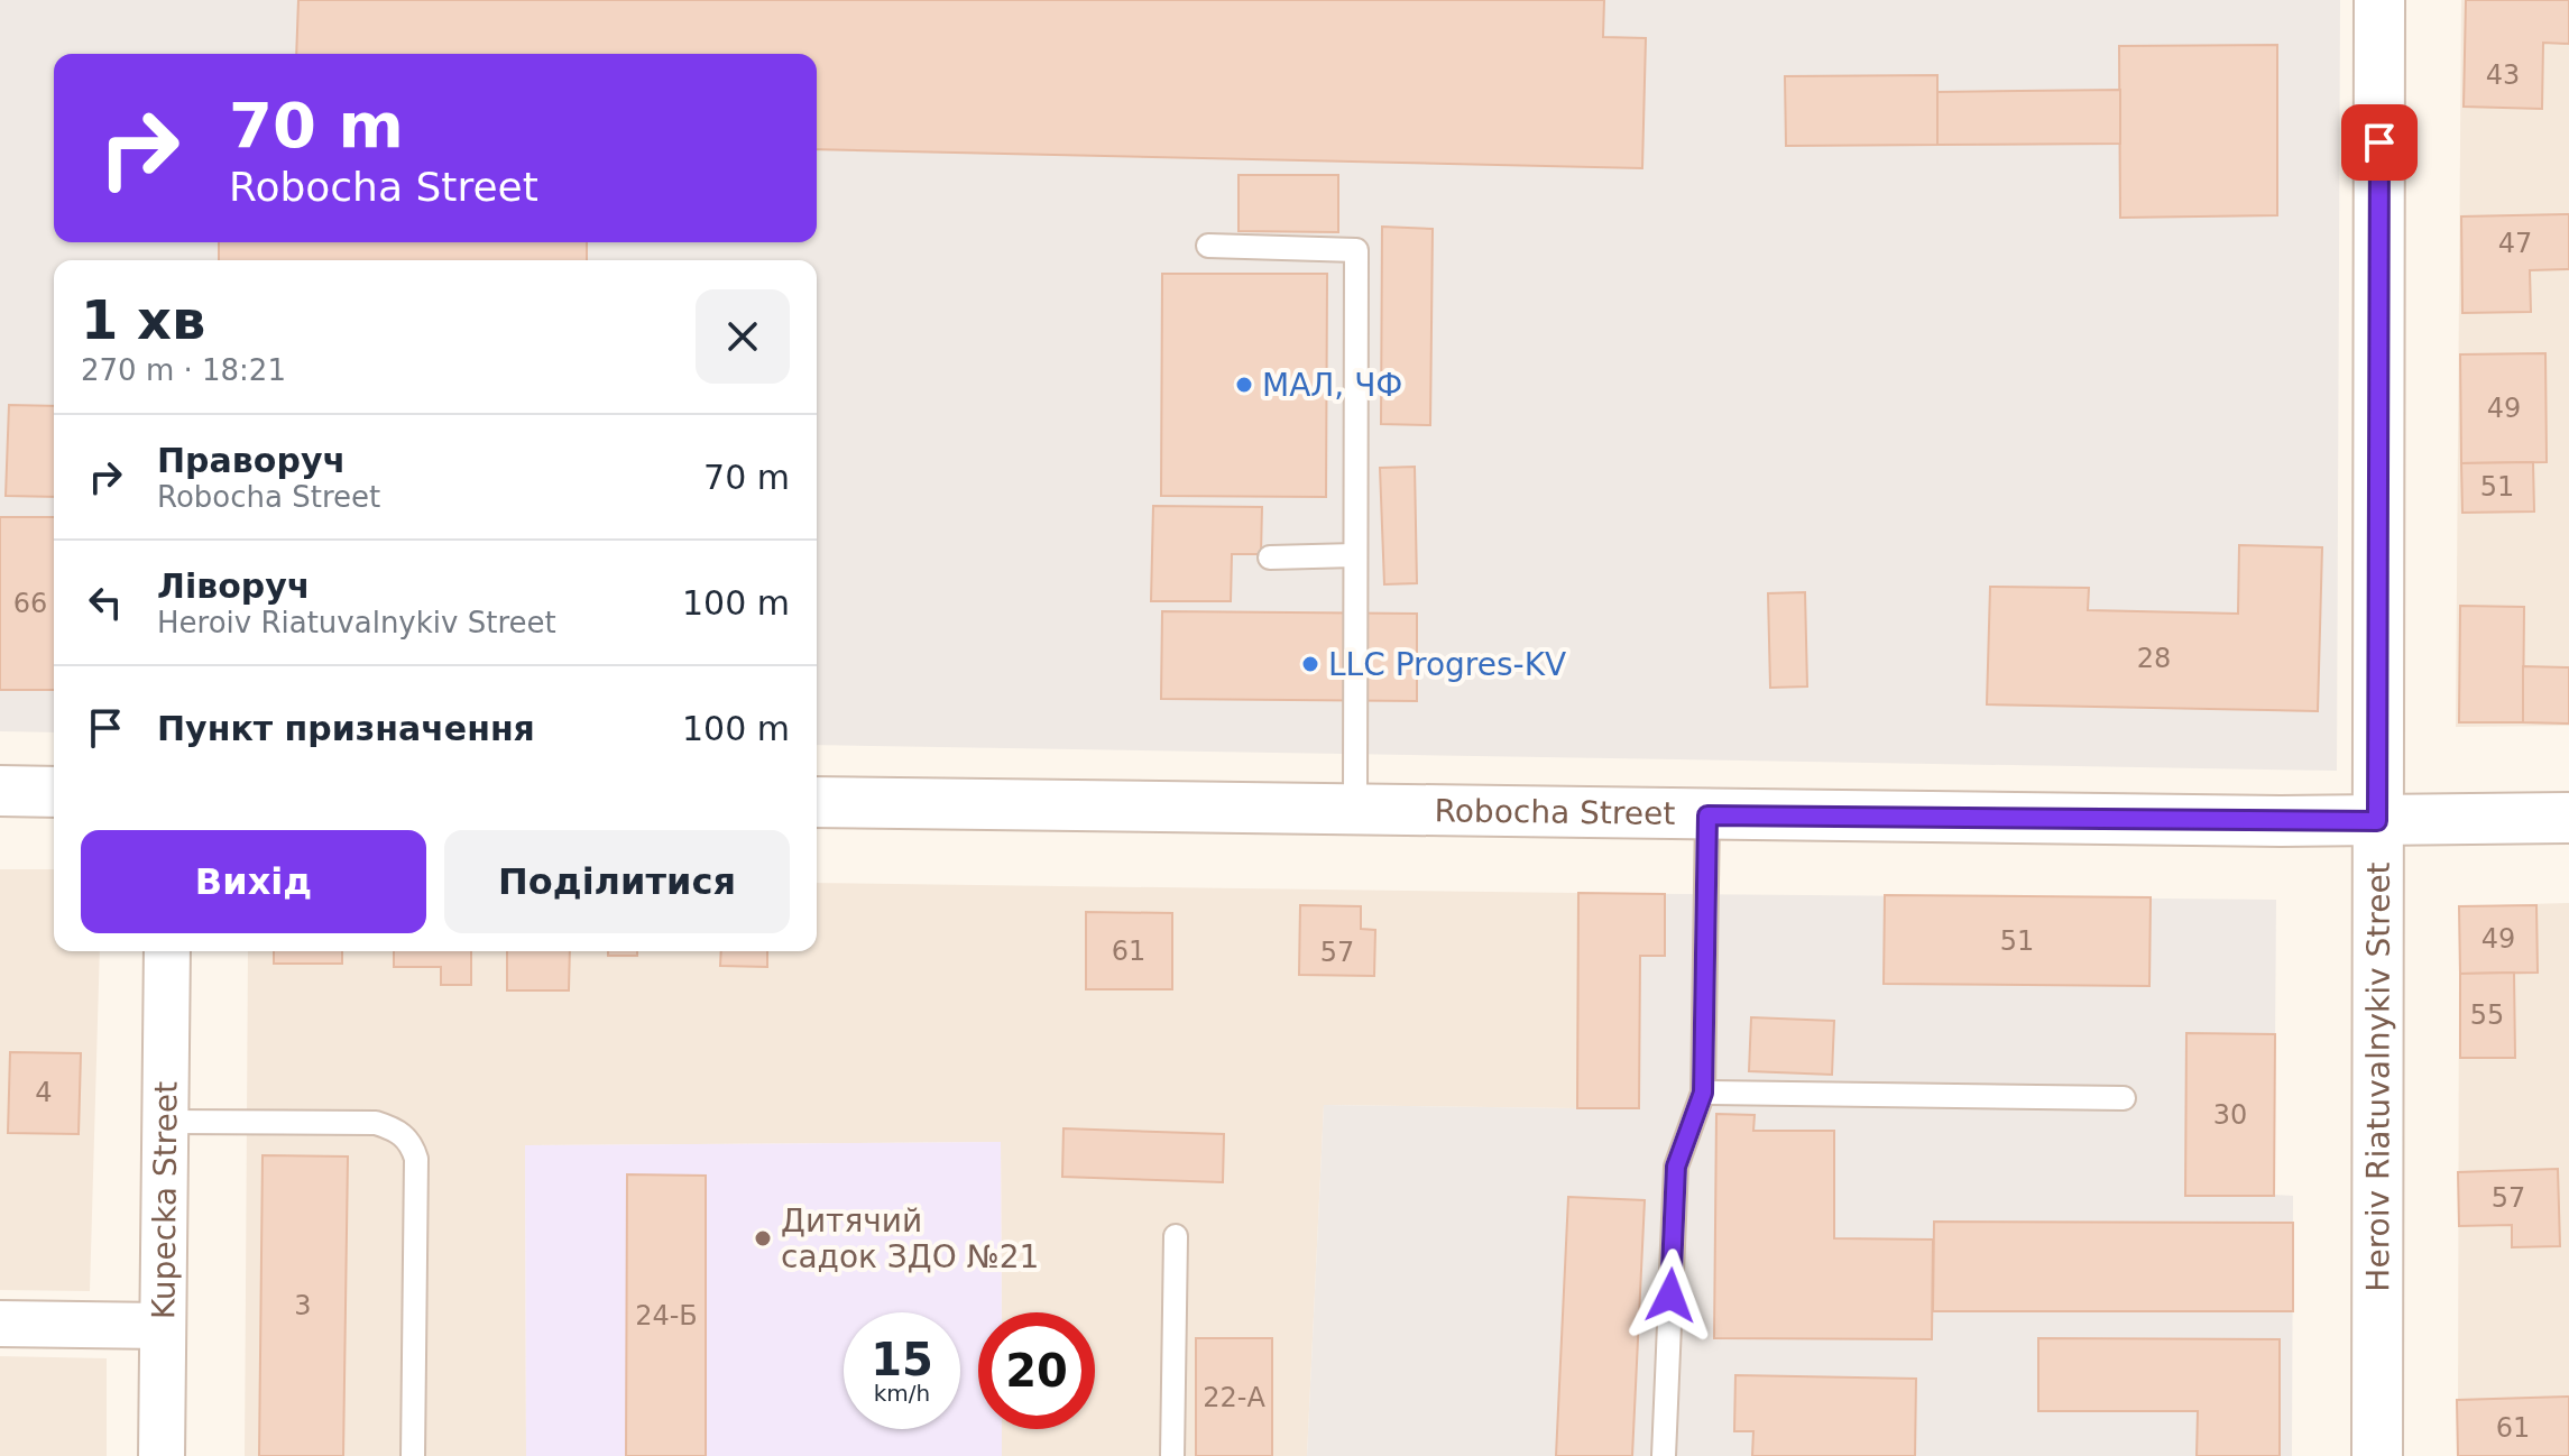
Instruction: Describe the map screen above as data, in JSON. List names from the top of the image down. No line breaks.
{"streets":{"street":["Robocha Street","Heroiv Riatuvalnykiv Street","Kupecka Street"]},"crossings":[["Robocha Street","Heroiv Riatuvalnykiv Street"]],"places":["МАЛ, ЧФ","LLC Progres-KV","Дитячий садок ЗДО №21"],"house_numbers":["43","47","49","51","66","28","49","51","61","57","55","4","30","57","3","24-Б","22-А","61"],"page":{"turn":["70 m","Robocha Street"],"heading":["1 хв","270 m · 18:21"],"list":[{"name":"Праворуч","note":"Robocha Street","value":"70 m"},{"name":"Ліворуч","note":"Heroiv Riatuvalnykiv Street","value":"100 m"},{"name":"Пункт призначення","value":"100 m"}],"buttons":["Вихід","Поділитися"],"speed":"15 km/h","limit":"20"}}
